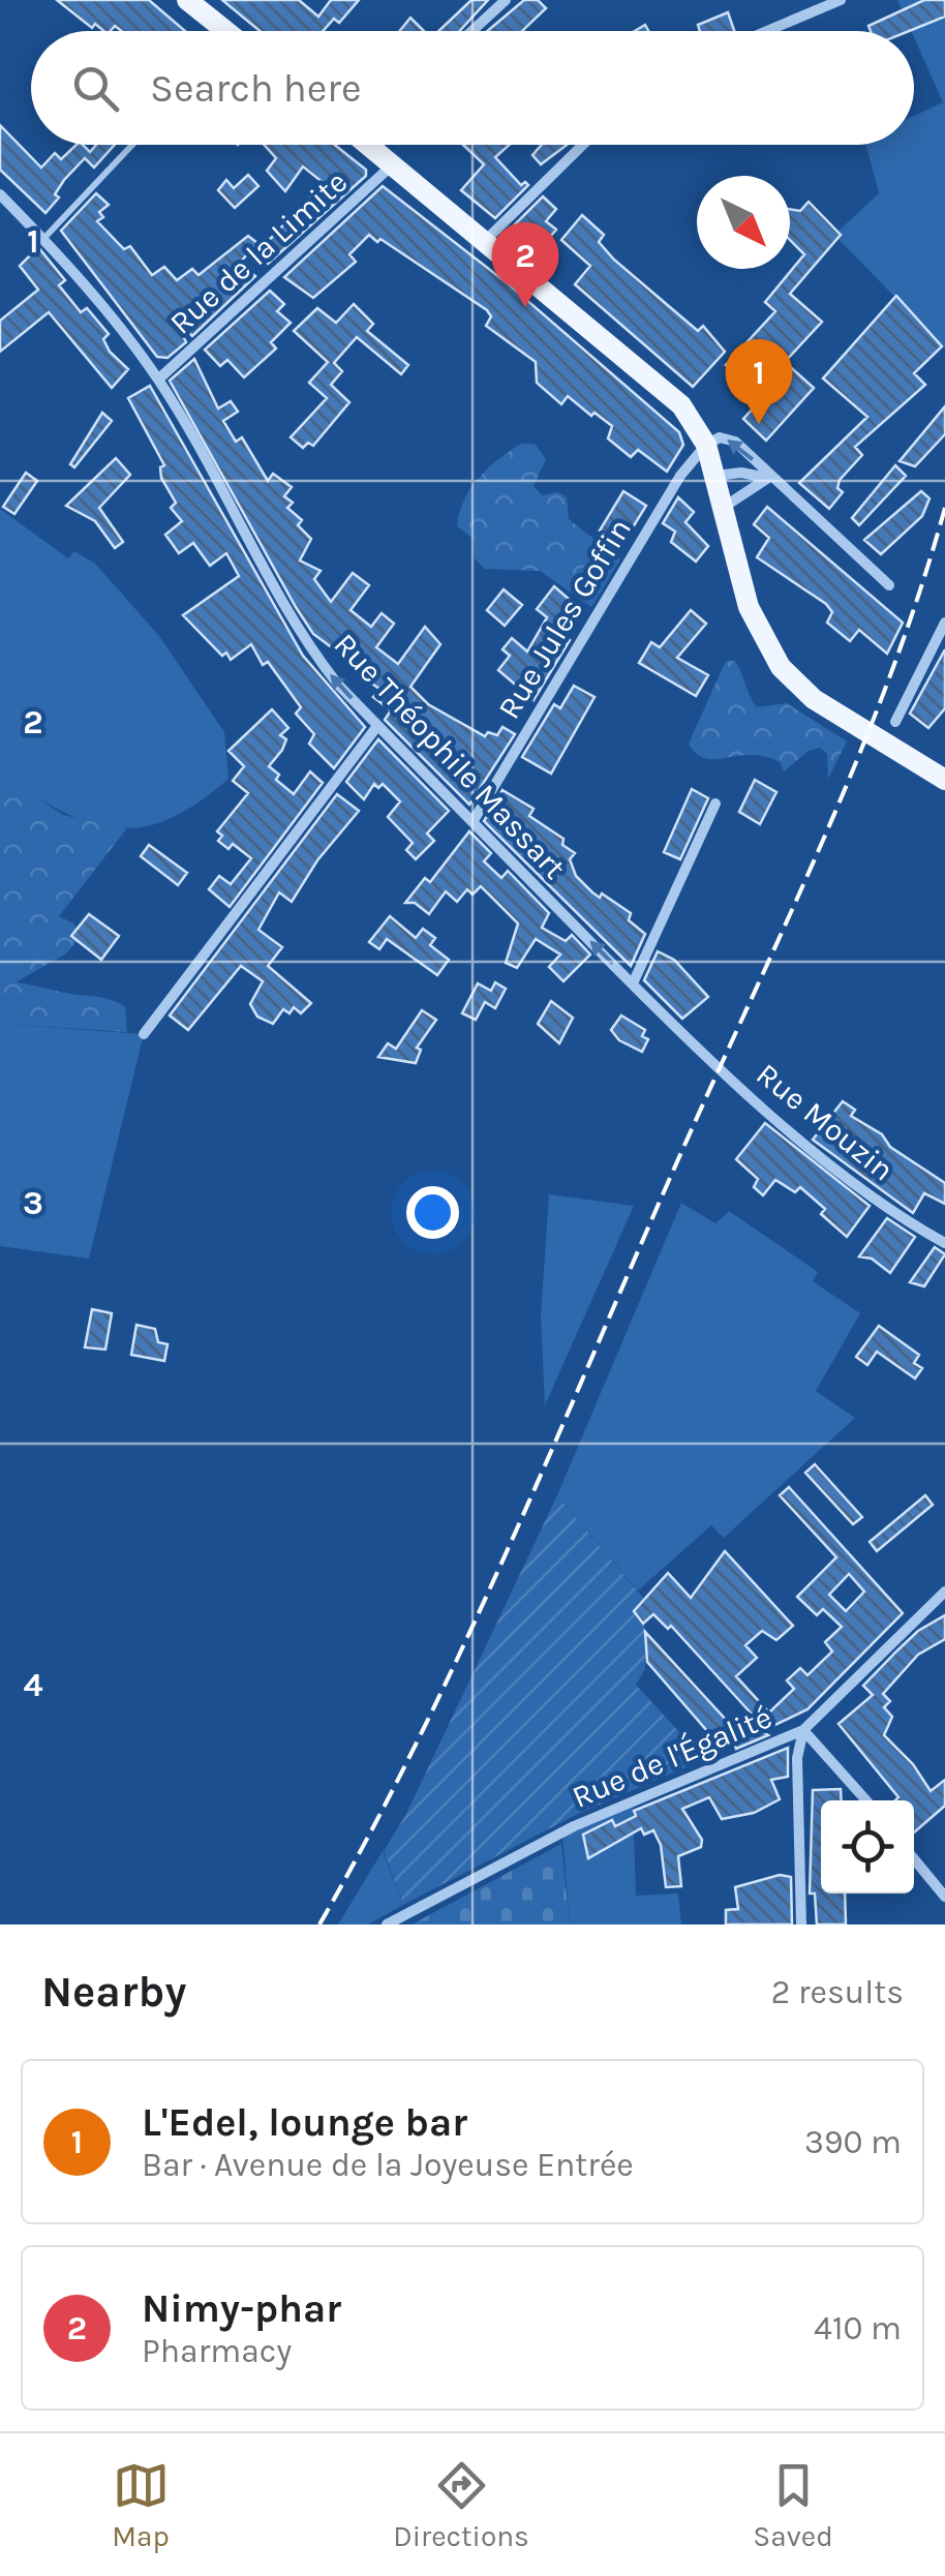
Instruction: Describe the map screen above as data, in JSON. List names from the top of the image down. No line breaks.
{"streets":{"street":["Rue de la Limite","Rue Jules Goffin","Rue Théophile Massart","Rue Mouzin","Rue de l'Égalité"]},"crossings":[["Rue de la Limite","Rue Théophile Massart"],["Rue Jules Goffin","Rue Théophile Massart"],["Rue Théophile Massart","Rue Mouzin"]],"one_way":["Rue Théophile Massart"],"north":"bottom right","page":{"search":"Search here","pins":["2","1"],"heading":["Nearby","2 results"],"list":[{"mark":"1","name":"L'Edel, lounge bar","note":"Bar · Avenue de la Joyeuse Entrée","value":"390 m"},{"mark":"2","name":"Nimy-phar","note":"Pharmacy","value":"410 m"}],"nav":["Map","Directions","Saved"]},"grid":{"rows":["1","2","3","4"]}}
